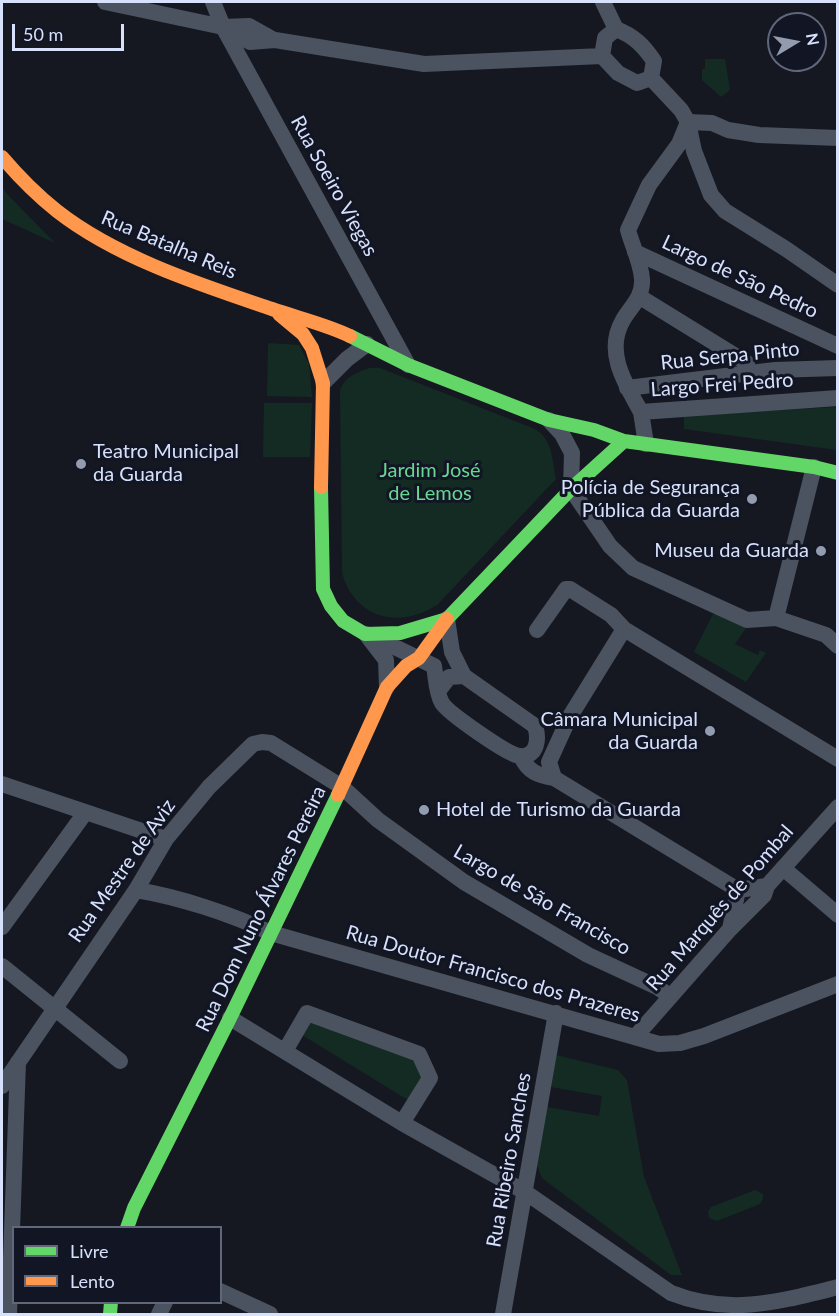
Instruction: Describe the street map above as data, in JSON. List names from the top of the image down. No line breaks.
{"streets":{"main road":["Rua Batalha Reis","Rua Dom Nuno Álvares Pereira"],"street":["Rua Soeiro Viegas","Largo de São Pedro","Rua Serpa Pinto","Largo Frei Pedro","Rua Mestre de Aviz","Largo de São Francisco","Rua Marquês de Pombal","Rua Doutor Francisco dos Prazeres","Rua Ribeiro Sanches"]},"crossings":[["Rua Soeiro Viegas","Rua Batalha Reis"],["Rua Batalha Reis","Rua Dom Nuno Álvares Pereira"],["Largo de São Pedro","Rua Serpa Pinto"],["Rua Mestre de Aviz","Largo de São Francisco"],["Rua Mestre de Aviz","Rua Dom Nuno Álvares Pereira"],["Rua Mestre de Aviz","Rua Doutor Francisco dos Prazeres"],["Largo de São Francisco","Rua Marquês de Pombal"],["Largo de São Francisco","Rua Dom Nuno Álvares Pereira"],["Rua Marquês de Pombal","Rua Doutor Francisco dos Prazeres"],["Rua Dom Nuno Álvares Pereira","Rua Doutor Francisco dos Prazeres"],["Rua Doutor Francisco dos Prazeres","Rua Ribeiro Sanches"]],"parks":["Jardim José de Lemos"],"places":["Teatro Municipal da Guarda","Polícia de Segurança Pública da Guarda","Museu da Guarda","Câmara Municipal da Guarda","Hotel de Turismo da Guarda"],"legend":["Livre","Lento"],"scale_bar":"50 m","north":"right"}
